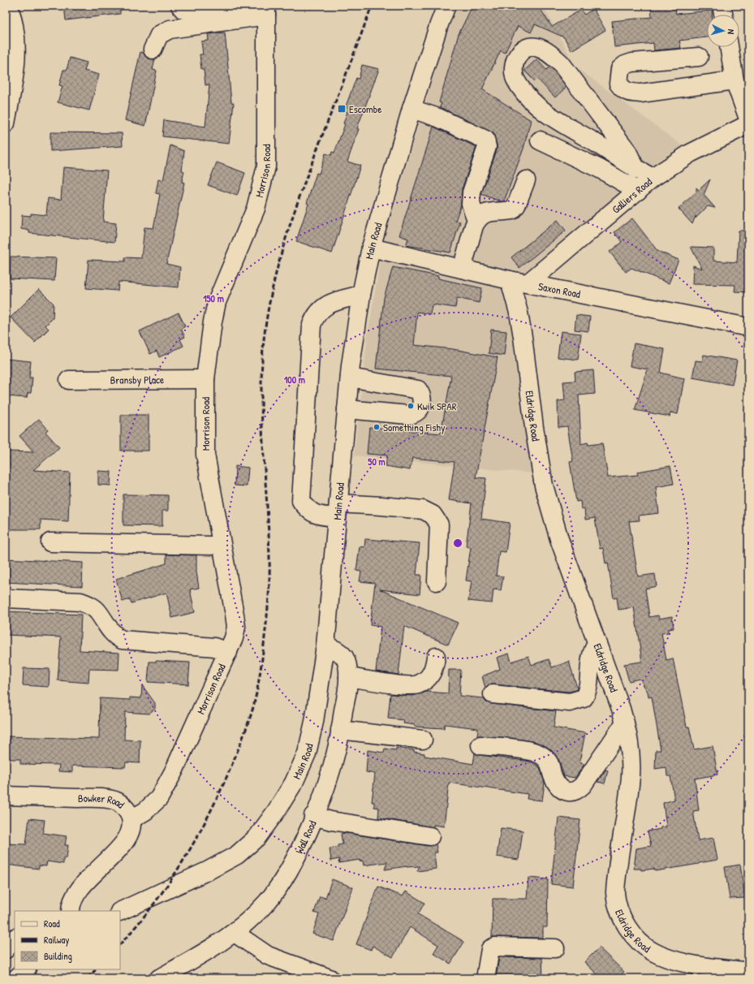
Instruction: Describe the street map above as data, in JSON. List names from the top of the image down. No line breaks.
{"streets":{"street":["Morrison Road","Galliers Road","Main Road","Saxon Road","Bransby Place","Eldridge Road","Bowker Road","Wall Road"]},"crossings":[["Morrison Road","Bransby Place"],["Morrison Road","Bowker Road"],["Galliers Road","Saxon Road"],["Main Road","Saxon Road"],["Main Road","Wall Road"],["Saxon Road","Eldridge Road"]],"places":{"transit":["Escombe"],"other":["Kwik SPAR","Something Fishy"]},"legend":["Road","Railway","Building"],"north":"right","rings":["150 m","100 m","50 m"]}
